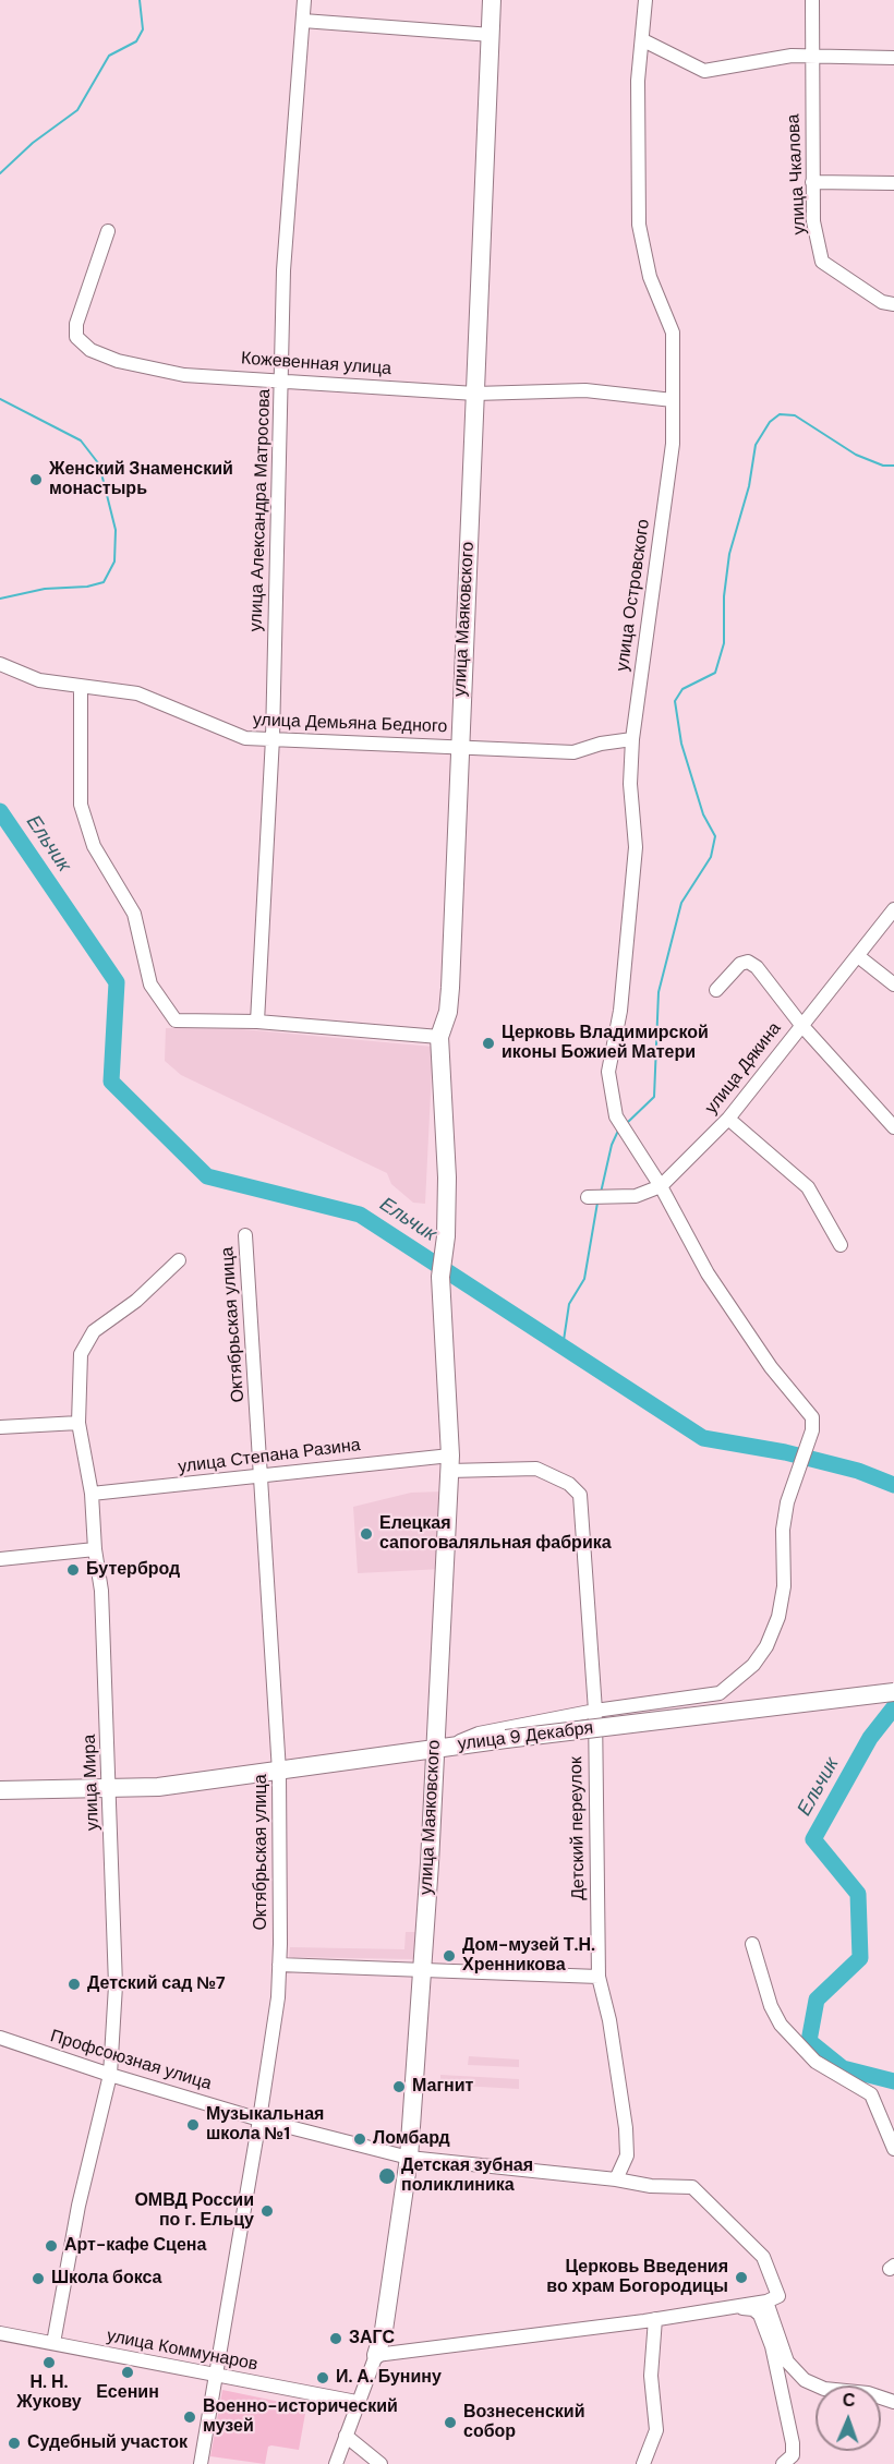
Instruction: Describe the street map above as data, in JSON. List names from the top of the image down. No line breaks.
{"streets":{"main road":["улица Маяковского","улица 9 Декабря"],"street":["улица Чкалова","Кожевенная улица","улица Александра Матросова","улица Островского","улица Демьяна Бедного","улица Дякина","Октябрьская улица","улица Степана Разина","улица Мира","Детский переулок","Профсоюзная улица","улица Коммунаров"]},"crossings":[["Кожевенная улица","улица Александра Матросова"],["Кожевенная улица","улица Островского"],["Кожевенная улица","улица Маяковского"],["улица Александра Матросова","улица Демьяна Бедного"],["улица Островского","улица Маяковского"],["улица Островского","улица Демьяна Бедного"],["улица Островского","улица Дякина"],["улица Островского","улица 9 Декабря"],["улица Островского","Детский переулок"],["улица Маяковского","улица Демьяна Бедного"],["улица Маяковского","улица Степана Разина"],["улица Маяковского","улица 9 Декабря"],["улица Маяковского","Детский переулок"],["улица Маяковского","Профсоюзная улица"],["Октябрьская улица","улица Степана Разина"],["Октябрьская улица","улица 9 Декабря"],["Октябрьская улица","Профсоюзная улица"],["Октябрьская улица","улица Коммунаров"],["улица Степана Разина","улица Мира"],["улица Степана Разина","Детский переулок"],["улица 9 Декабря","улица Мира"],["улица Мира","Профсоюзная улица"],["улица Мира","улица Коммунаров"],["Детский переулок","Профсоюзная улица"]],"water":["Ельчик"],"places":["Женский Знаменский монастырь","Церковь Владимирской иконы Божией Матери","Елецкая сапоговаляльная фабрика","Бутерброд","Дом-музей Т.Н. Хренникова","Детский сад №7","Магнит","Музыкальная школа №1","Ломбард","Детская зубная поликлиника","ОМВД России по г. Ельцу","Арт-кафе Сцена","Церковь Введения во храм Богородицы","Школа бокса","ЗАГС","Н. Н. Жукову","Есенин","И. А. Бунину","Военно-исторический музей","Вознесенский собор","Судебный участок"],"north":"top"}
